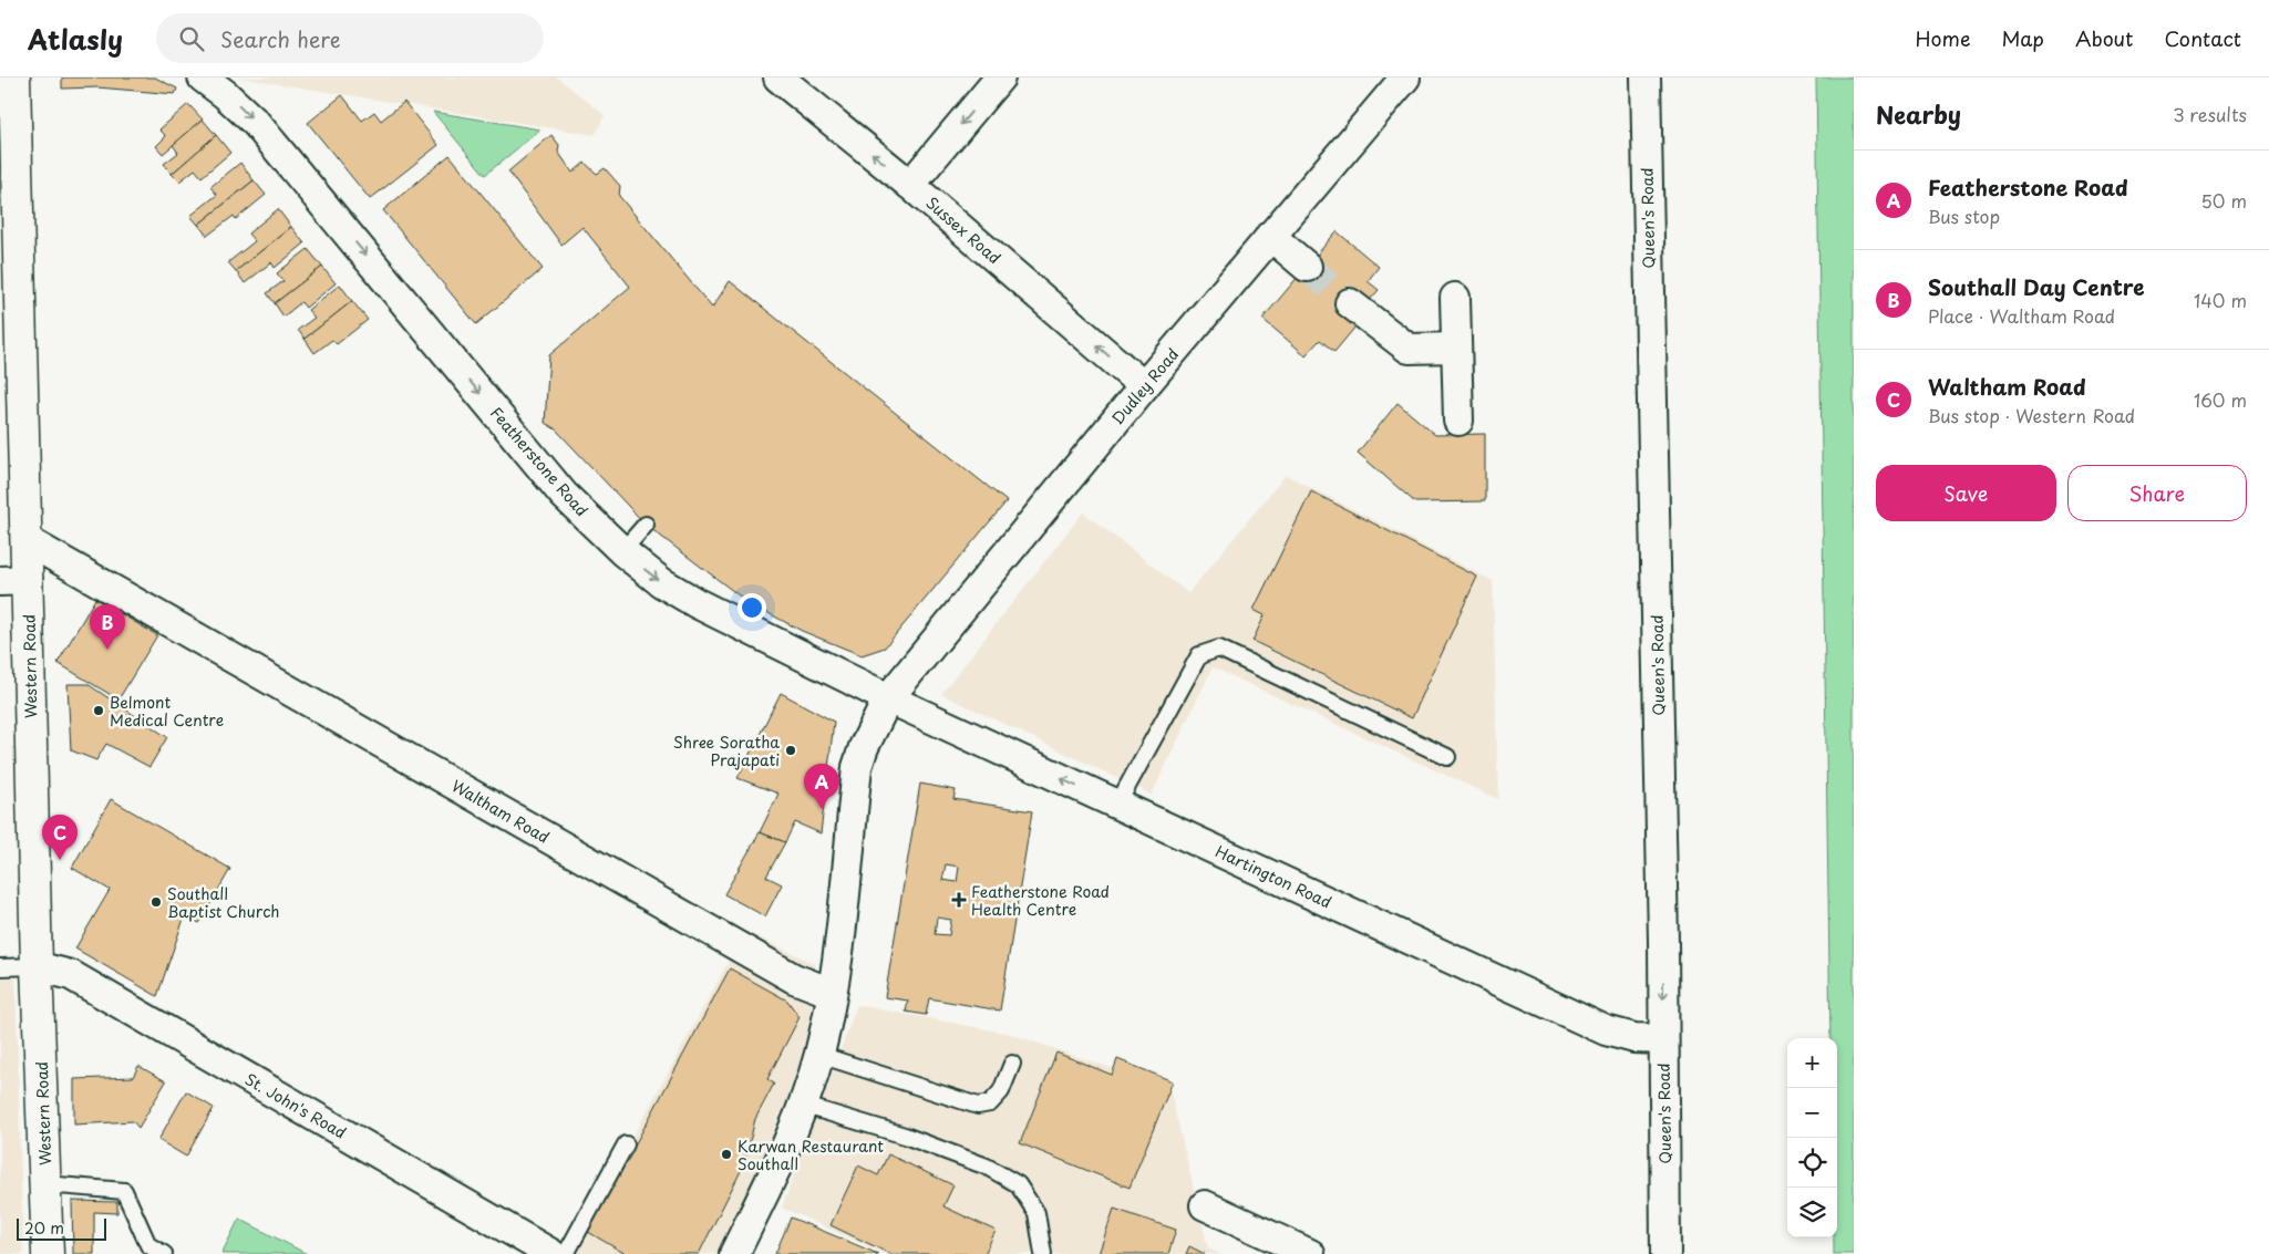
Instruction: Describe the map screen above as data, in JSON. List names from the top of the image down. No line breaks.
{"streets":{"street":["Queen's Road","Sussex Road","Dudley Road","Featherstone Road","Western Road","Waltham Road","Hartington Road","St. John's Road"]},"crossings":[["Queen's Road","Hartington Road"],["Sussex Road","Dudley Road"],["Dudley Road","Featherstone Road"],["Dudley Road","Hartington Road"],["Featherstone Road","Hartington Road"],["Western Road","Waltham Road"],["Western Road","St. John's Road"]],"one_way":["Queen's Road","Sussex Road","Featherstone Road"],"places":{"other":["Belmont Medical Centre","Shree Soratha Prajapati","Southall Baptist Church","Karwan Restaurant Southall"],"health":["Featherstone Road Health Centre"]},"scale_bar":"20 m","page":{"header":"Atlasly","search":"Search here","nav":["Home","Map","About","Contact"],"heading":["Nearby","3 results"],"list":[{"mark":"A","name":"Featherstone Road","note":"Bus stop","value":"50 m"},{"mark":"B","name":"Southall Day Centre","note":"Place · Waltham Road","value":"140 m"},{"mark":"C","name":"Waltham Road","note":"Bus stop · Western Road","value":"160 m"}],"buttons":["Save","Share"],"pins":["B","A","C"],"map_buttons":["+","−"],"scale":"20 m"}}
